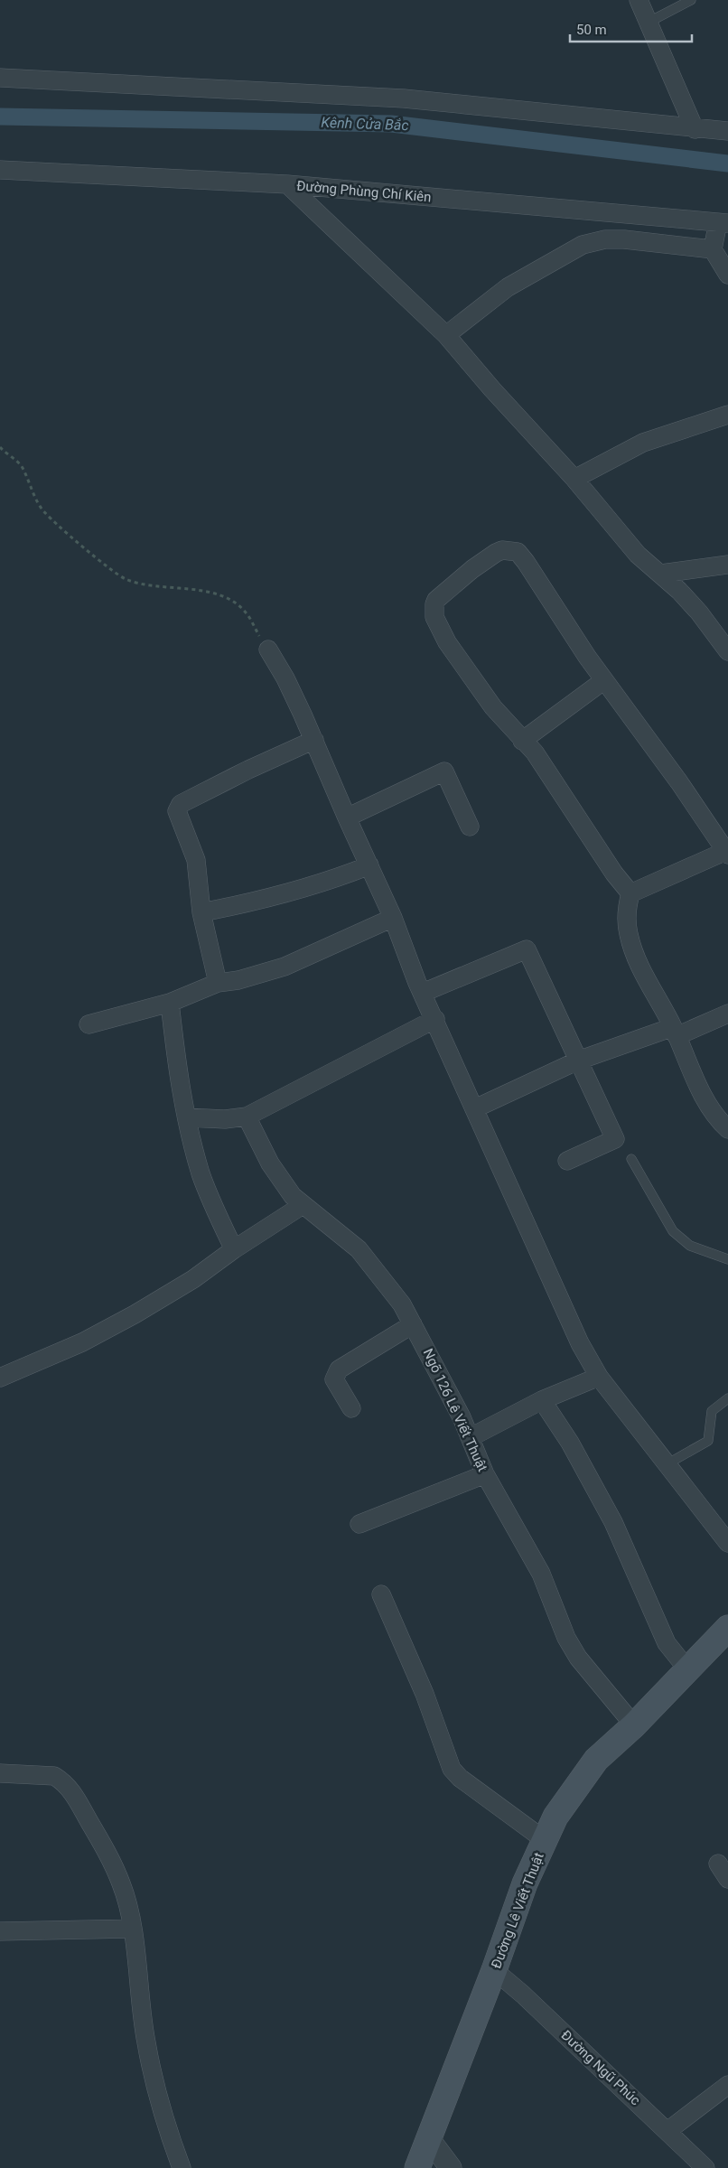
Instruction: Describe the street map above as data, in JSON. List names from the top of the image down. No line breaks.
{"streets":{"main road":["Đường Lê Viết Thuật"],"street":["Đường Phùng Chí Kiên","Ngõ 126 Lê Viết Thuật","Đường Ngũ Phúc"]},"crossings":[["Ngõ 126 Lê Viết Thuật","Đường Lê Viết Thuật"],["Đường Lê Viết Thuật","Đường Ngũ Phúc"]],"water":["Kênh Cửa Bắc"],"scale_bar":"50 m"}
